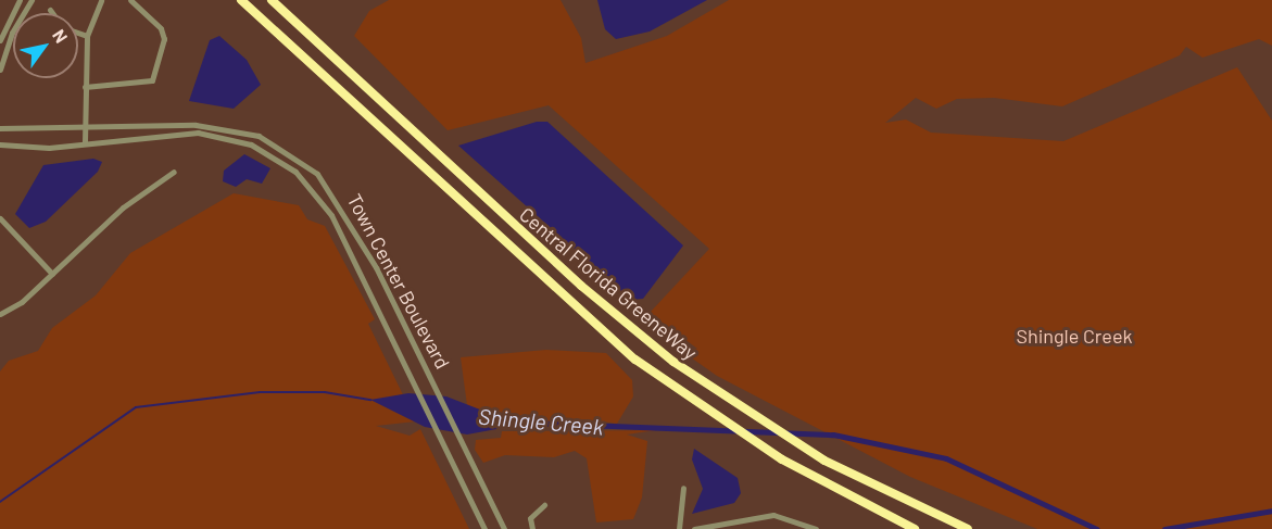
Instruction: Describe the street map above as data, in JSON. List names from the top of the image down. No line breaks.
{"streets":{"highway":["Central Florida GreeneWay"],"street":["Town Center Boulevard"]},"water":["Shingle Creek"],"parks":["Shingle Creek"],"north":"top right"}
